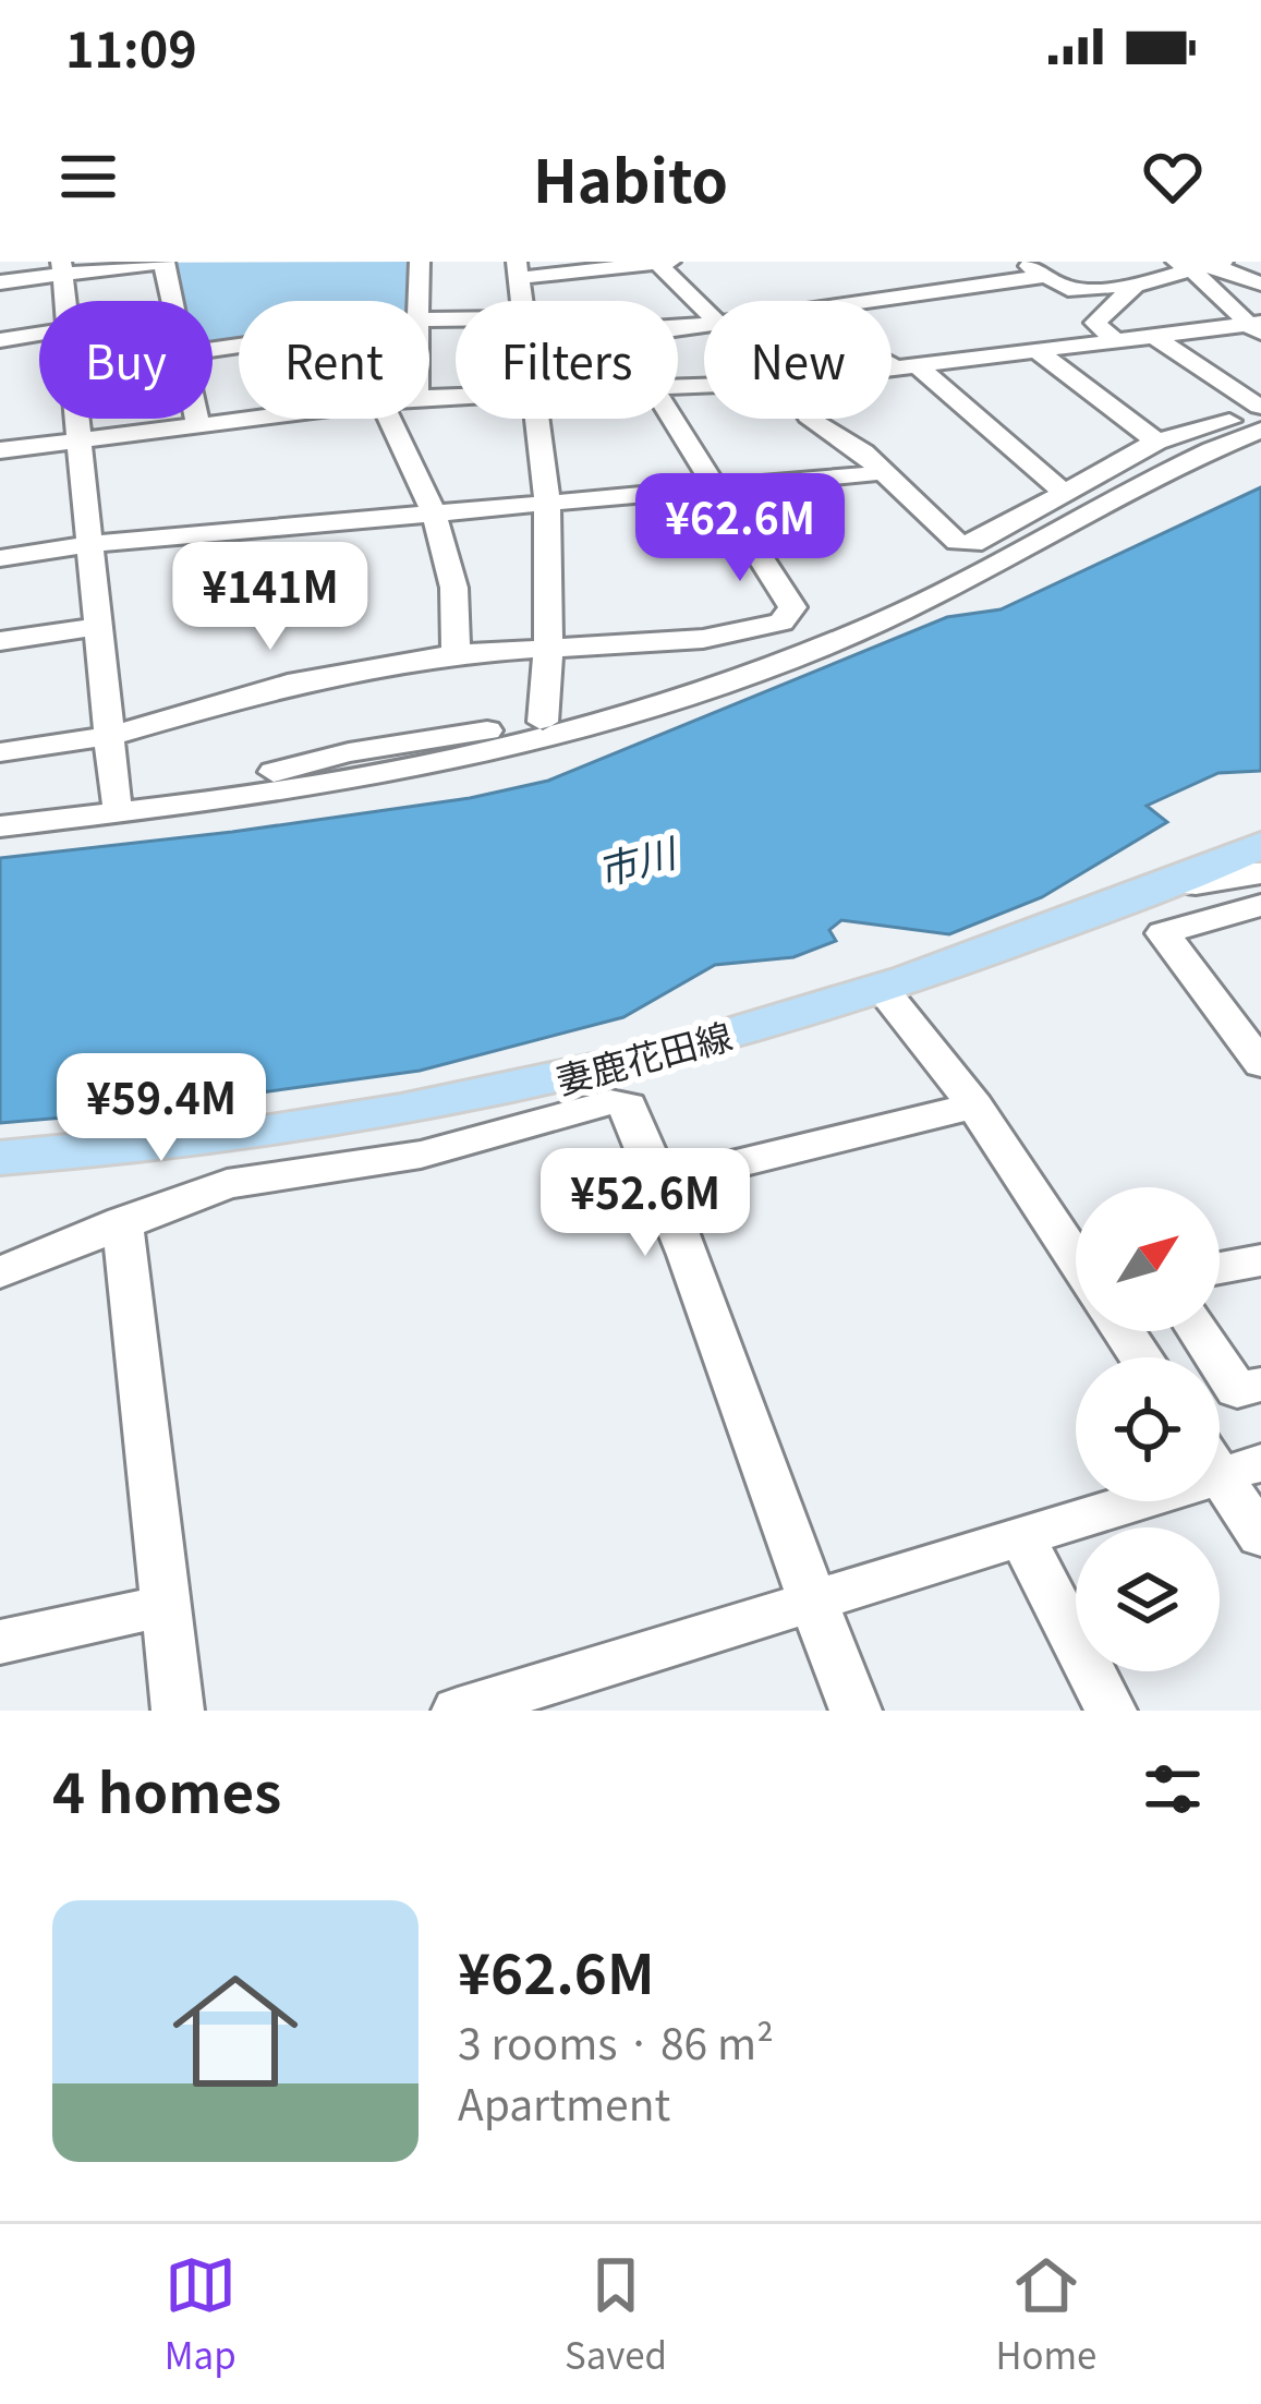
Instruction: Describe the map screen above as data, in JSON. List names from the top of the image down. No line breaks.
{"streets":{"main road":["妻鹿花田線"]},"water":["市川"],"north":"top right","page":{"status":"11:09","header":"Habito","chip":["Buy","Rent","Filters","New"],"price":["¥62.6M","¥141M","¥59.4M","¥52.6M"],"heading":"4 homes","list":[{"name":"¥62.6M","note":"3 rooms · 86 m² · Apartment"}],"tabs":["Map","Saved","Home"]}}
